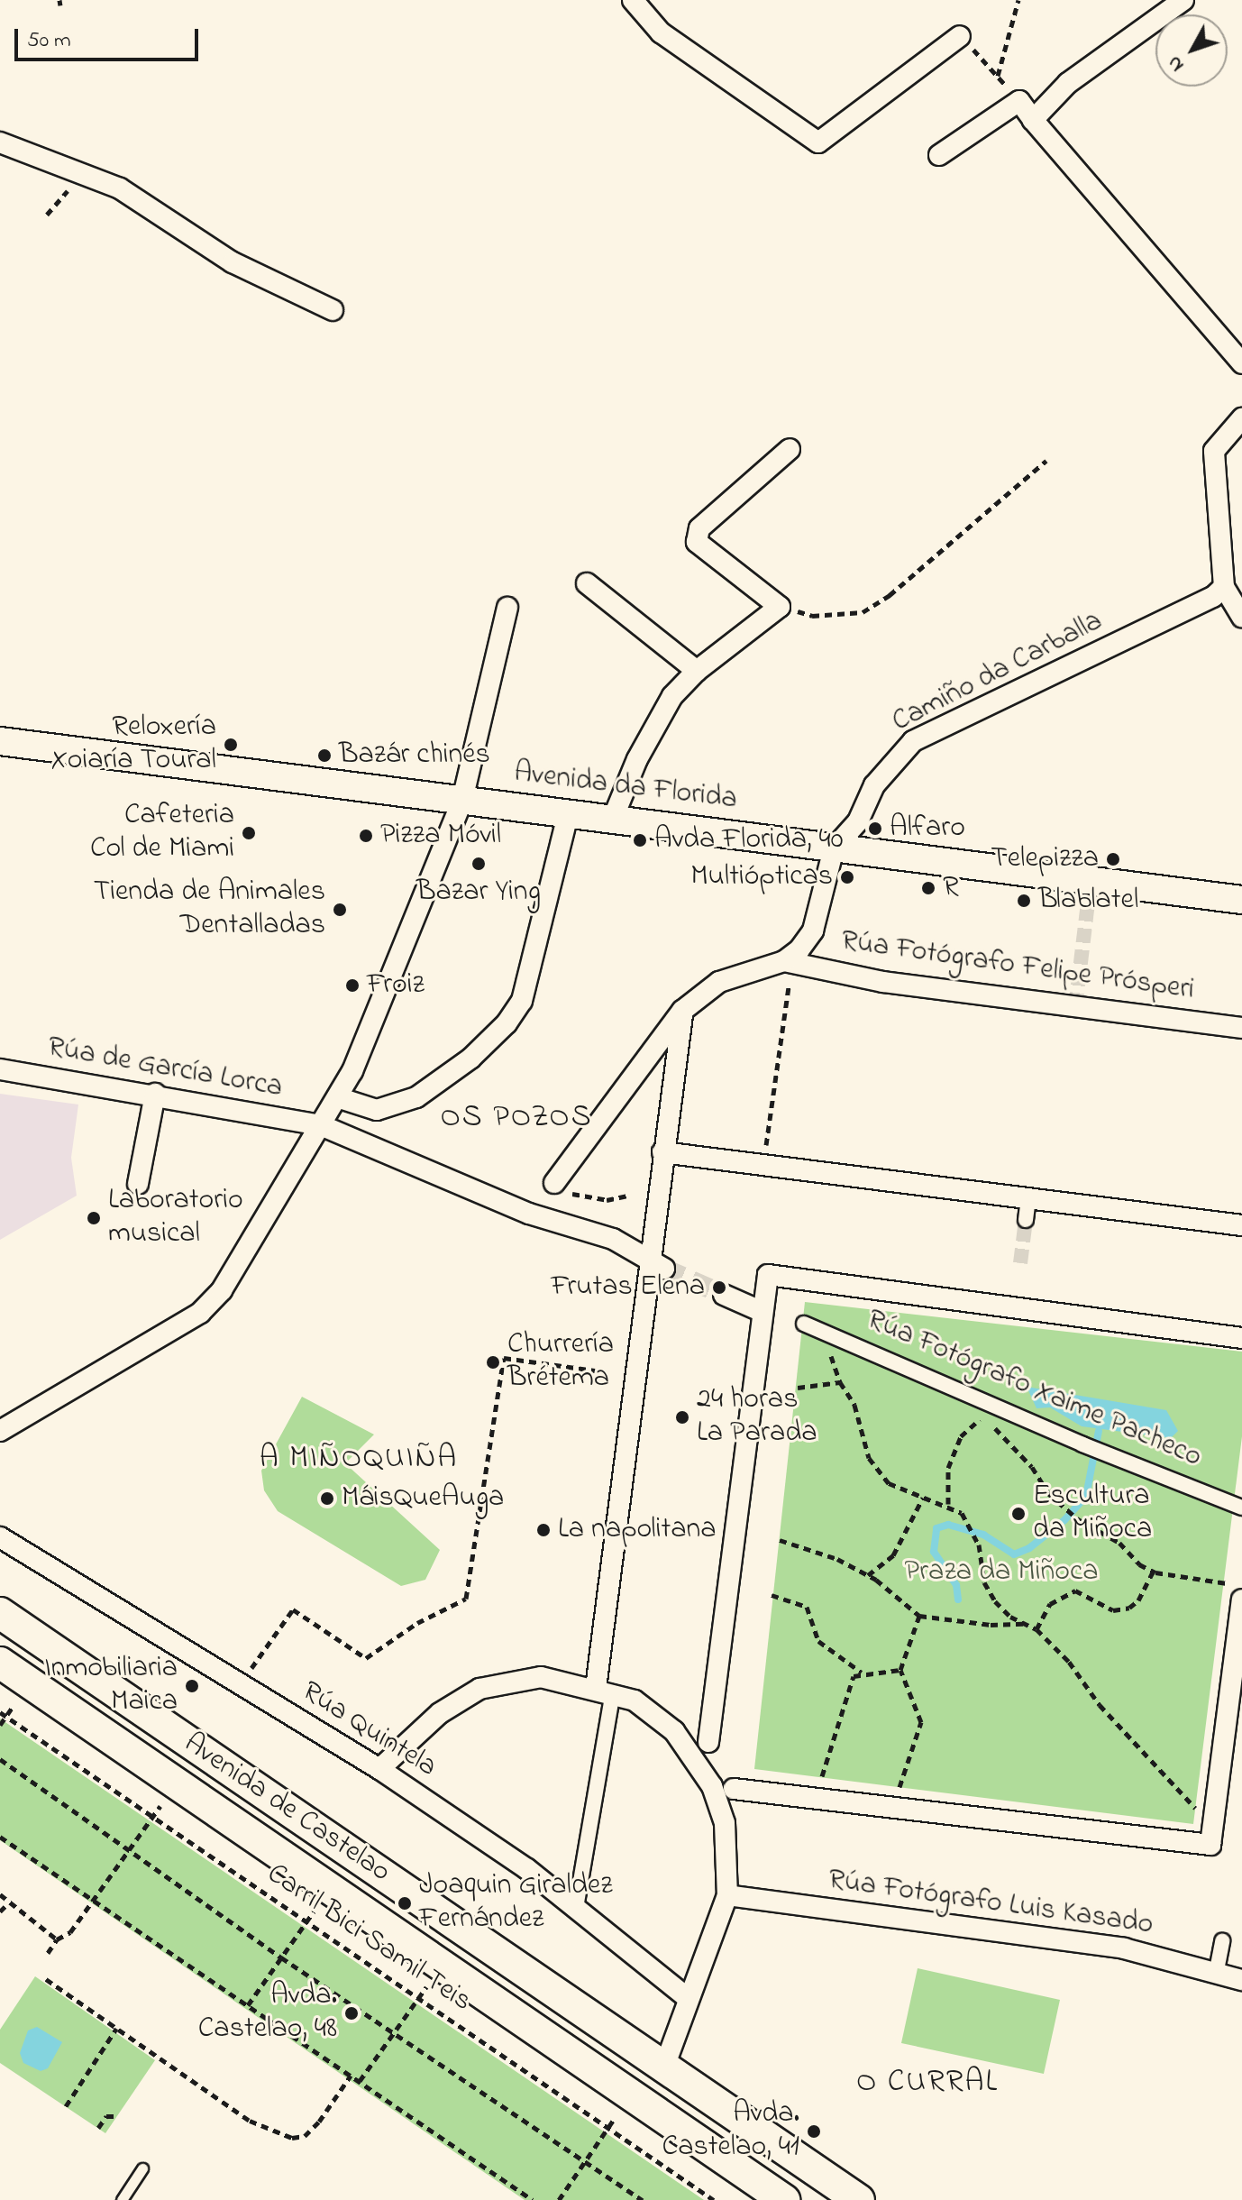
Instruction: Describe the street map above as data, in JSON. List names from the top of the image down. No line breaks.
{"streets":{"main road":["Avenida da Florida","Avenida de Castelao"],"street":["Camiño da Carballa","Rúa Fotógrafo Felipe Prósperi","Rúa de García Lorca","Rúa Fotógrafo Xaime Pacheco","Rúa Quintela","Rúa Fotógrafo Luis Kasado"],"path":["Carril Bici Samil Teis"]},"crossings":[["Camiño da Carballa","Avenida da Florida"]],"districts":["OS POZOS","A MIÑOQUIÑA","O CURRAL"],"parks":["Praza da Miñoca"],"places":["Reloxería Xoiaría Toural","Bazár chinés","Alfaro","Cafeteria Col de Miami","Pizza Móvil","Avda Florida, 40","Telepizza","Bazar Ying","Multiópticas","R","Blablatel","Tienda de Animales Dentalladas","Froiz","Laboratorio musical","Frutas Elena","Churrería Brétema","24 horas La Parada","MáisQueAuga","Escultura da Miñoca","La napolitana","Inmobiliaria Maica","Joaquin Giraldez Fernández","Avda. Castelao, 48","Avda. Castelao, 41"],"scale_bar":"50 m","north":"bottom left"}
